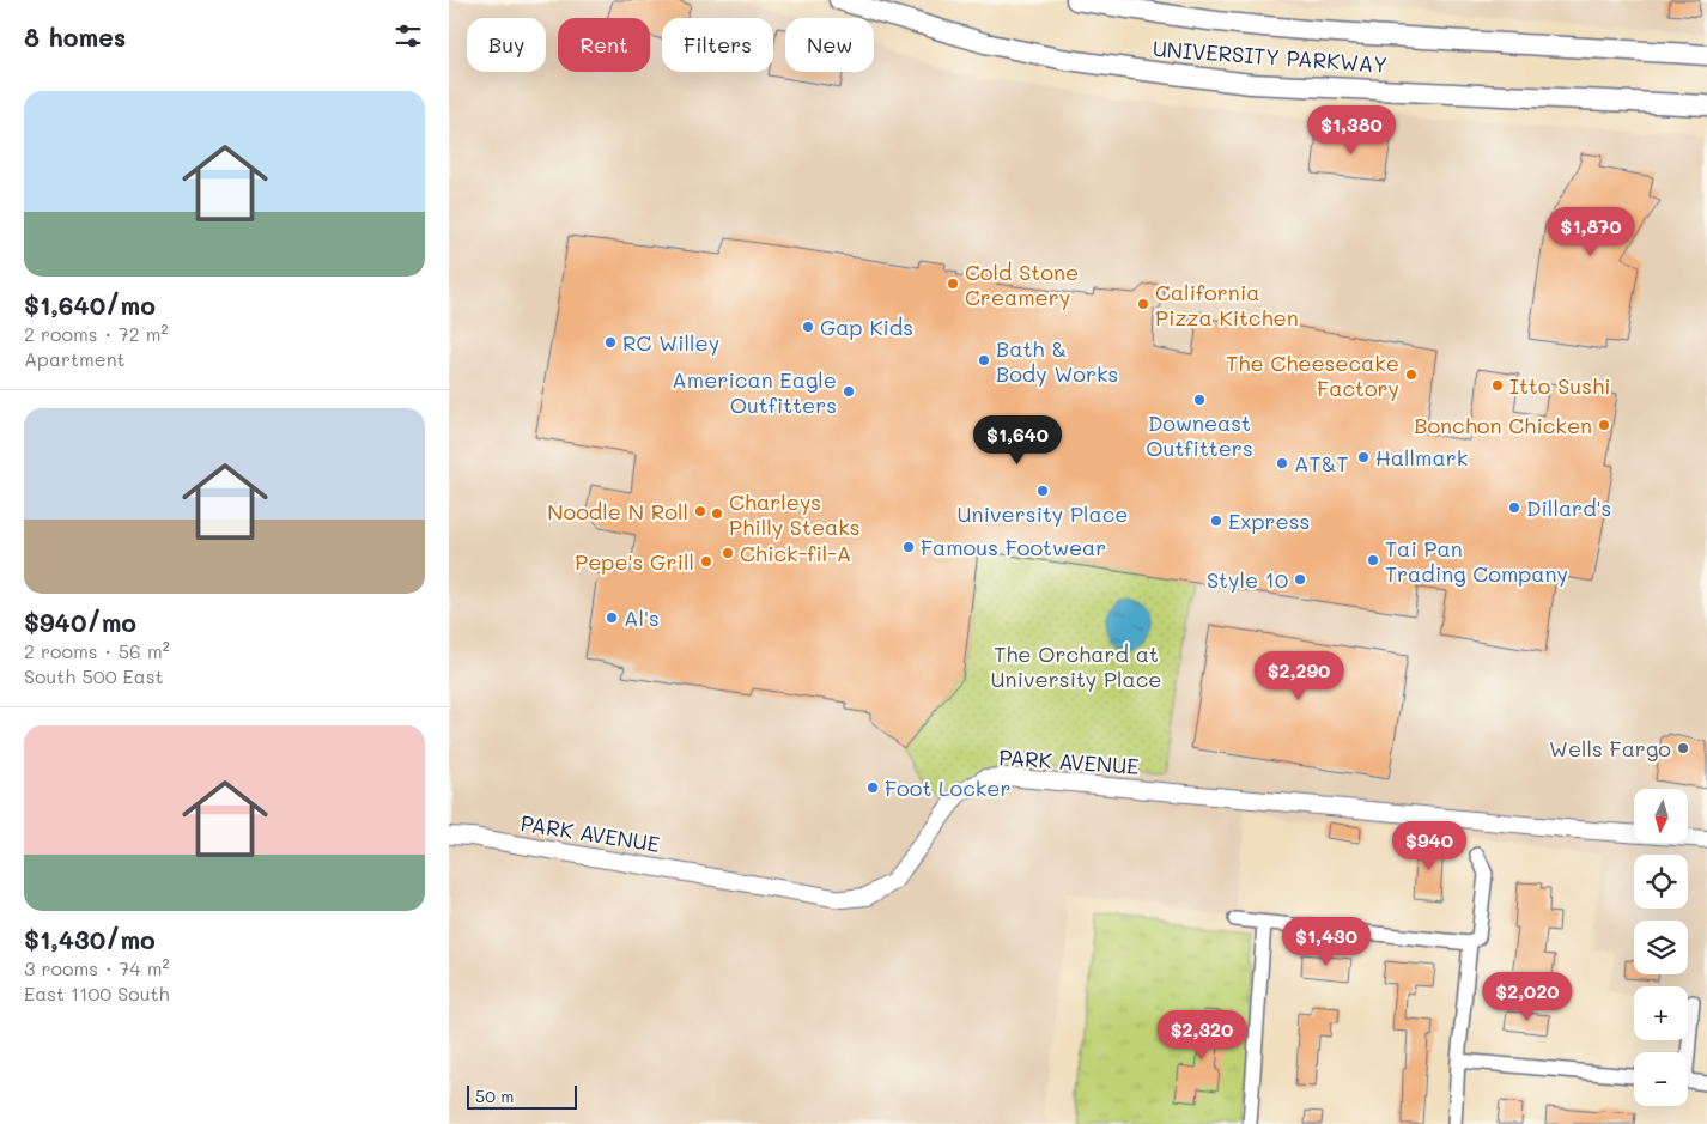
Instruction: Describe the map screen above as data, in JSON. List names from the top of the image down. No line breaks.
{"streets":{"main road":["UNIVERSITY PARKWAY"],"street":["PARK AVENUE"]},"parks":["The Orchard at University Place"],"places":["Cold Stone Creamery","California Pizza Kitchen","Gap Kids","RC Willey","Bath & Body Works","The Cheesecake Factory","Itto Sushi","American Eagle Outfitters","Downeast Outfitters","Bonchon Chicken","Hallmark","AT&T","University Place","Dillard's","Noodle N Roll","Charleys Philly Steaks","Express","Famous Footwear","Chick-fil-A","Tai Pan Trading Company","Pepe's Grill","Style 10","Al's","Wells Fargo","Foot Locker"],"scale_bar":"50 m","north":"bottom","page":{"heading":"8 homes","chip":["Buy","Rent","Filters","New"],"list":[{"name":"$1,640/mo","note":"2 rooms · 72 m² · Apartment"},{"name":"$940/mo","note":"2 rooms · 56 m² · South 500 East"},{"name":"$1,430/mo","note":"3 rooms · 74 m² · East 1100 South"}],"price":["$1,380","$1,870","$1,640","$2,290","$940","$1,430","$2,020","$2,320"],"map_buttons":["+","−"],"scale":"50 m"}}
